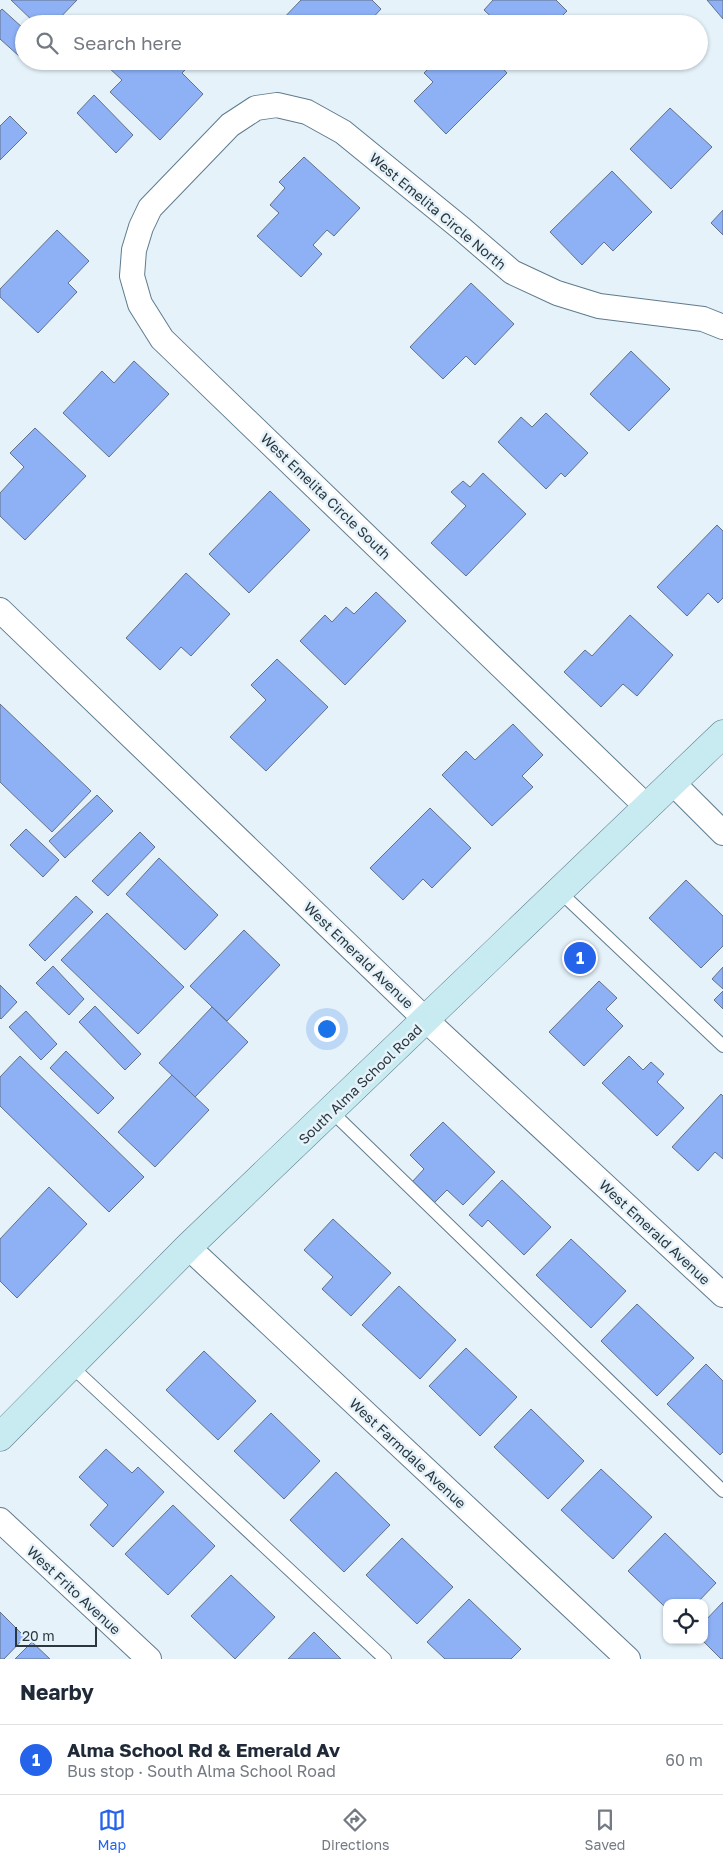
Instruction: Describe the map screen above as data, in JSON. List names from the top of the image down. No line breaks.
{"streets":{"main road":["South Alma School Road"],"street":["West Emelita Circle North","West Emelita Circle South","West Emerald Avenue","West Farmdale Avenue","West Frito Avenue"]},"crossings":[["West Emelita Circle North","West Emelita Circle South"],["West Emelita Circle South","South Alma School Road"],["West Emerald Avenue","South Alma School Road"],["South Alma School Road","West Farmdale Avenue"]],"scale_bar":"20 m","page":{"search":"Search here","pins":"1","scale":"20 m","heading":"Nearby","list":[{"mark":"1","name":"Alma School Rd & Emerald Av","note":"Bus stop · South Alma School Road","value":"60 m"}],"nav":["Map","Directions","Saved"]}}
